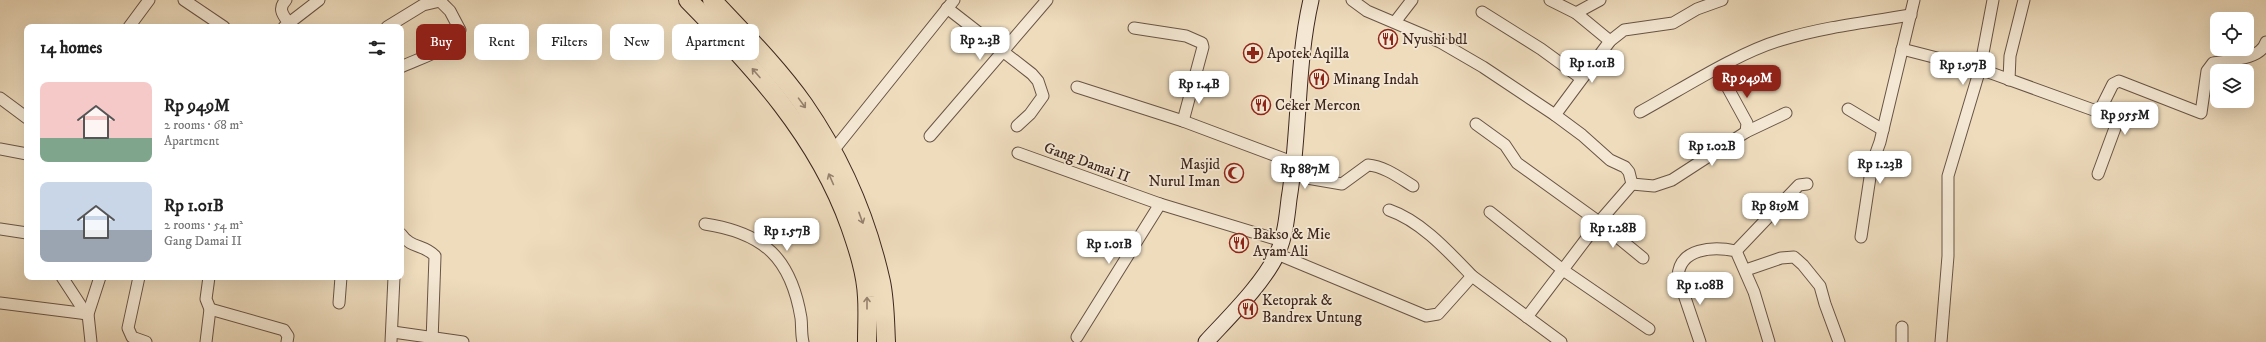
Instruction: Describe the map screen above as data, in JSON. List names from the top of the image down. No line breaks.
{"streets":{"street":["Gang Damai II"]},"places":{"restaurant":["Nyushi bdl","Minang Indah","Ceker Mercon","Bakso & Mie Ayam Ali","Ketoprak & Bandrex Untung"],"pharmacy":["Apotek Aqilla"],"mosque":["Masjid Nurul Iman"]},"page":{"chip":["Buy","Rent","Filters","New","Apartment"],"heading":"14 homes","price":["Rp 2.3B","Rp 1.01B","Rp 1.97B","Rp 949M","Rp 1.4B","Rp 955M","Rp 1.02B","Rp 1.23B","Rp 887M","Rp 819M","Rp 1.28B","Rp 1.57B","Rp 1.01B","Rp 1.08B"],"list":[{"name":"Rp 949M","note":"2 rooms · 68 m² · Apartment"},{"name":"Rp 1.01B","note":"2 rooms · 54 m² · Gang Damai II"}]}}
